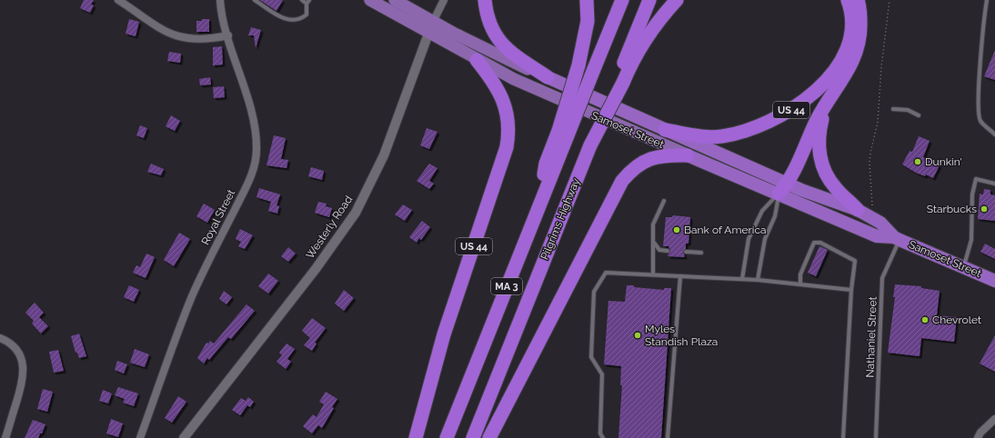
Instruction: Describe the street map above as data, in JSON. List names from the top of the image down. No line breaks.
{"streets":{"highway":["US 44","Samoset Street","Pilgrims Highway","MA 3"],"street":["Royal Street","Westerly Road"],"lane":["Nathaniel Street"]},"crossings":[["US 44","Samoset Street"],["Samoset Street","Westerly Road"],["Samoset Street","Nathaniel Street"]],"places":["Dunkin'","Starbucks","Bank of America","Chevrolet","Myles Standish Plaza"]}
